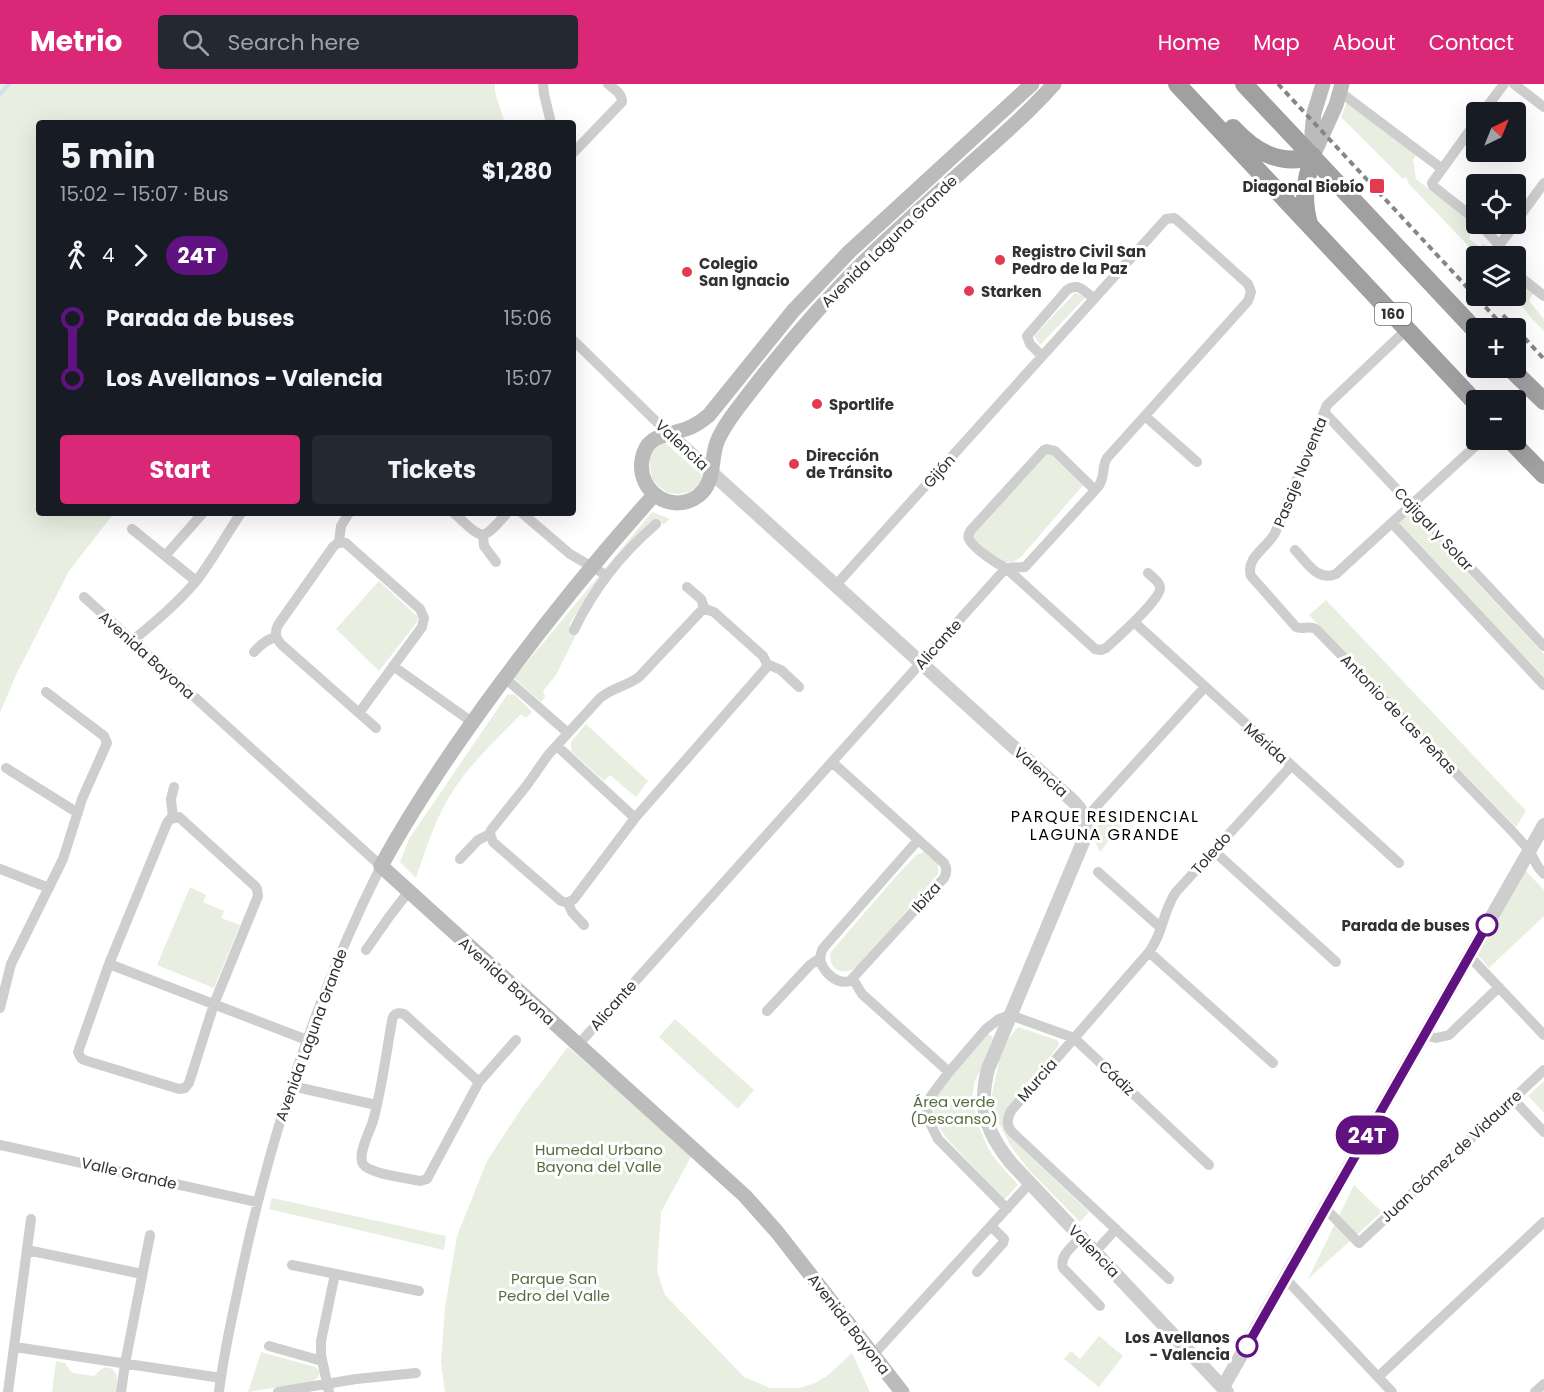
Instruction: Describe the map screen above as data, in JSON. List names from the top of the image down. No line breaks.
{"streets":{"highway":["160"],"main road":["Avenida Laguna Grande","Avenida Bayona"],"street":["Valencia","Gijón","Pasaje Noventa","Cajigal y Solar","Alicante","Antonio de Las Peñas","Mérida","Toledo","Ibiza","Cádiz","Murcia","Juan Gómez de Vidaurre","Valle Grande"]},"crossings":[["Avenida Laguna Grande","Valencia"],["Avenida Laguna Grande","Avenida Bayona"],["Avenida Laguna Grande","Valle Grande"],["160","Pasaje Noventa"],["Valencia","Gijón"],["Valencia","Alicante"],["Valencia","Cádiz"],["Gijón","Alicante"],["Pasaje Noventa","Cajigal y Solar"],["Pasaje Noventa","Antonio de Las Peñas"],["Alicante","Avenida Bayona"],["Alicante","Ibiza"],["Mérida","Toledo"],["Toledo","Murcia"],["Cádiz","Murcia"]],"districts":["PARQUE RESIDENCIAL LAGUNA GRANDE"],"parks":["Área verde (Descanso)","Humedal Urbano Bayona del Valle","Parque San Pedro del Valle"],"places":{"transit":["Diagonal Biobío"],"other":["Registro Civil San Pedro de la Paz","Colegio San Ignacio","Starken","Sportlife","Dirección de Tránsito","Parada de buses","Los Avellanos - Valencia"]},"lines":["bus line 24T"],"north":"top right","page":{"header":"Metrio","search":"Search here","nav":["Home","Map","About","Contact"],"on_map":"24T","map_buttons":["+","−"],"heading":["5 min","15:02 – 15:07 · Bus","$1,280"],"legs":["4","24T"],"list":[{"name":"Parada de buses","value":"15:06"},{"name":"Los Avellanos - Valencia","value":"15:07"}],"buttons":["Start","Tickets"]}}
